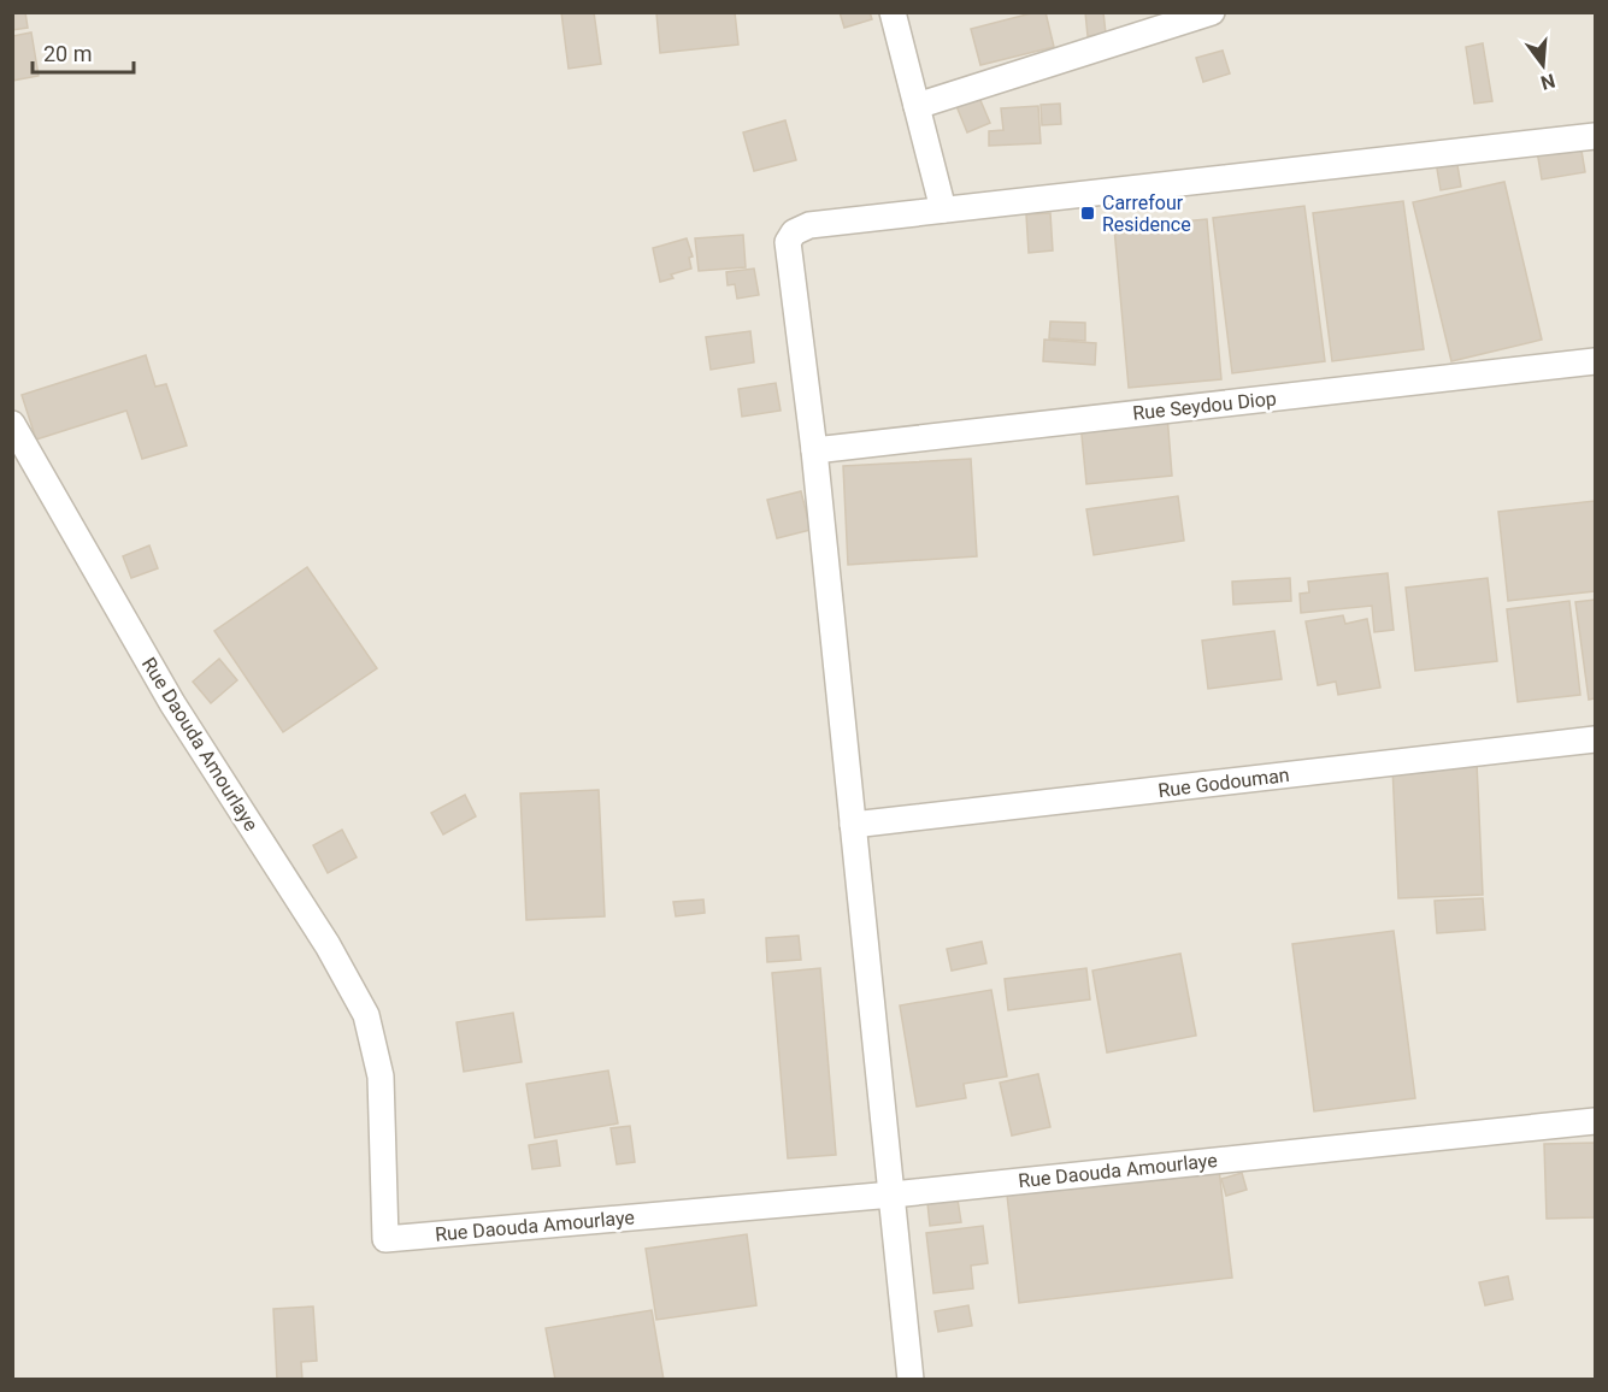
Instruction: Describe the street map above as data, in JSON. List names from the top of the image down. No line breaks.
{"streets":{"street":["Rue Seydou Diop","Rue Daouda Amourlaye","Rue Godouman"]},"places":{"transit":["Carrefour Residence"]},"scale_bar":"20 m","north":"bottom"}
